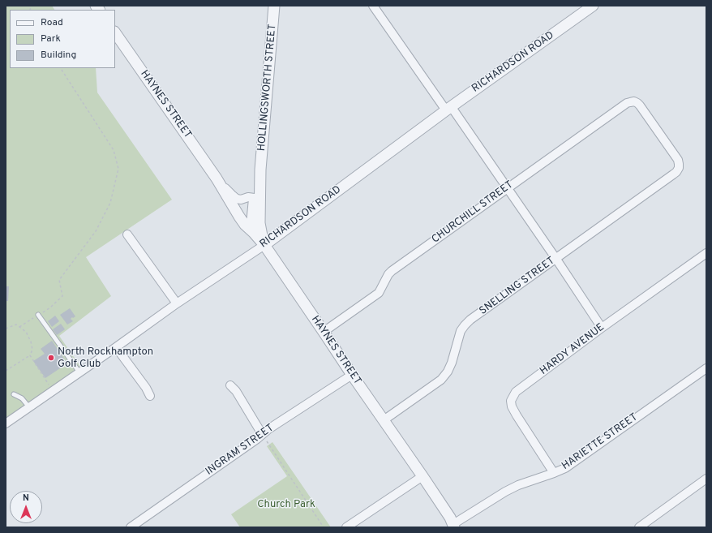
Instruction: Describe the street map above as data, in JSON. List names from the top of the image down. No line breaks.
{"streets":{"street":["RICHARDSON ROAD","HOLLINGSWORTH STREET","HAYNES STREET","CHURCHILL STREET","SNELLING STREET","HARDY AVENUE","HARIETTE STREET","INGRAM STREET"]},"crossings":[["RICHARDSON ROAD","HOLLINGSWORTH STREET"],["RICHARDSON ROAD","HAYNES STREET"],["HOLLINGSWORTH STREET","HAYNES STREET"],["HAYNES STREET","CHURCHILL STREET"],["HAYNES STREET","SNELLING STREET"],["HAYNES STREET","HARIETTE STREET"],["HAYNES STREET","INGRAM STREET"],["CHURCHILL STREET","SNELLING STREET"],["HARDY AVENUE","HARIETTE STREET"]],"parks":["Church Park"],"places":["North Rockhampton Golf Club"],"legend":["Road","Park","Building"],"north":"top"}
